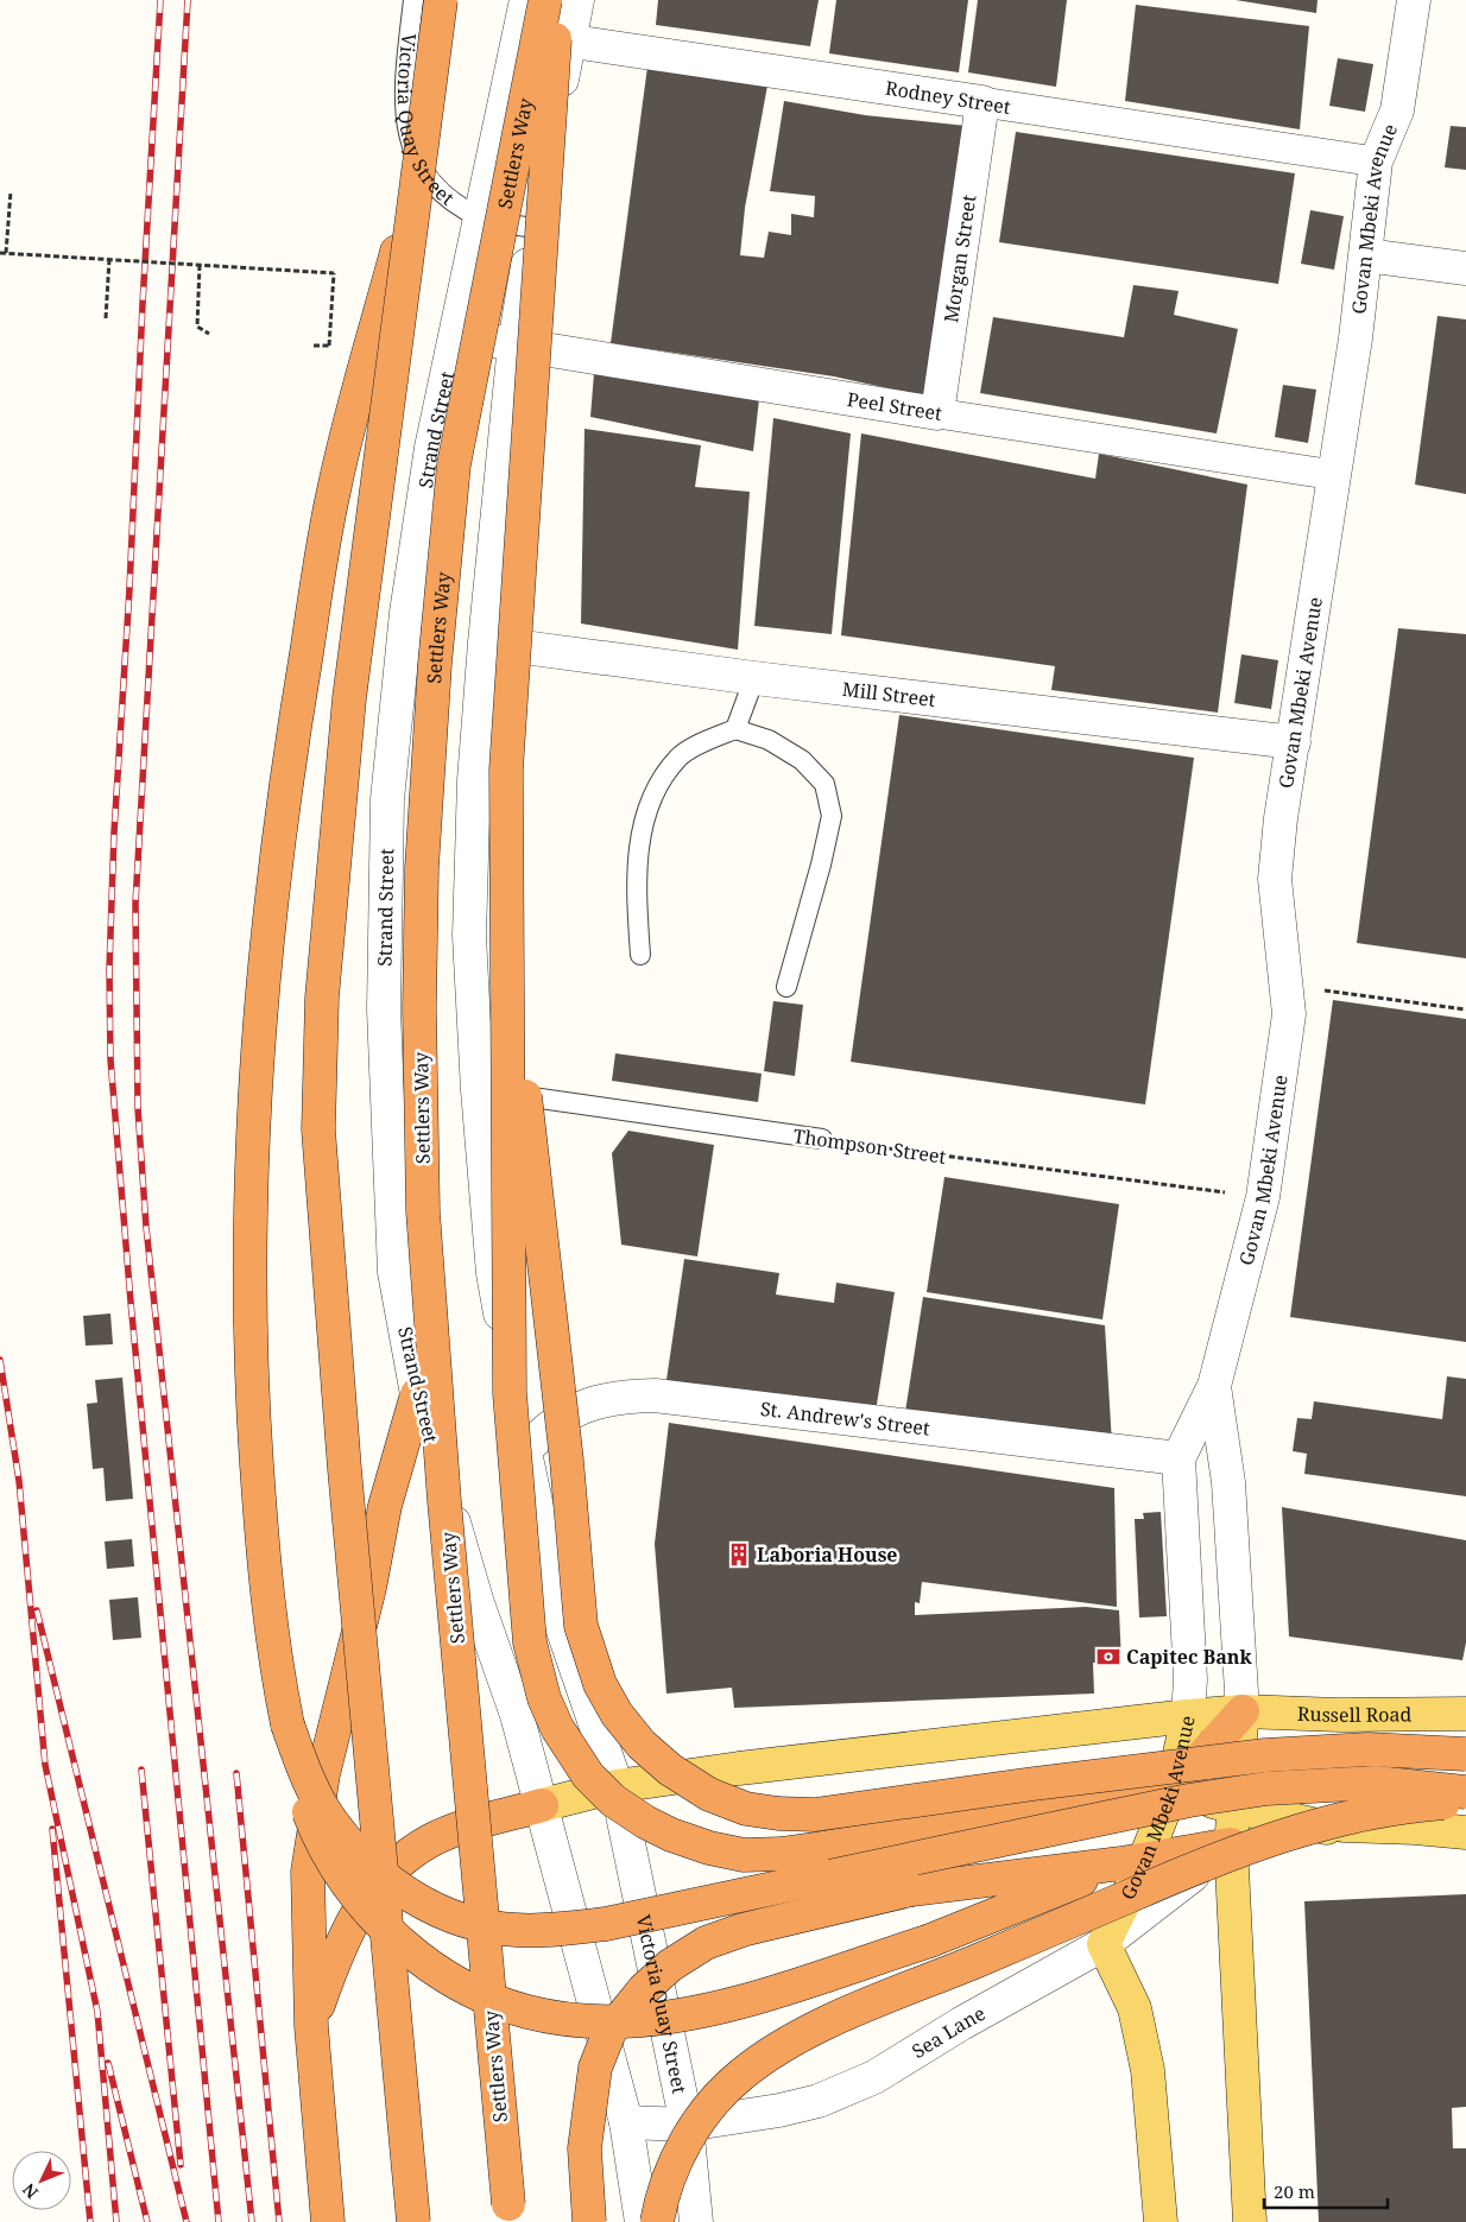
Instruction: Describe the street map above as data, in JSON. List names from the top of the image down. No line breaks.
{"streets":{"highway":["Settlers Way"],"main road":["Govan Mbeki Avenue","Russell Road"],"street":["Rodney Street","Victoria Quay Street","Morgan Street","Peel Street","Strand Street","Mill Street","St. Andrew's Street","Sea Lane"],"lane":["Thompson Street"]},"crossings":[["Rodney Street","Govan Mbeki Avenue"],["Rodney Street","Morgan Street"],["Rodney Street","Strand Street"],["Victoria Quay Street","Strand Street"],["Victoria Quay Street","Russell Road"],["Victoria Quay Street","Sea Lane"],["Govan Mbeki Avenue","Peel Street"],["Govan Mbeki Avenue","Mill Street"],["Govan Mbeki Avenue","Thompson Street"],["Govan Mbeki Avenue","St. Andrew's Street"],["Govan Mbeki Avenue","Russell Road"],["Govan Mbeki Avenue","Sea Lane"],["Morgan Street","Peel Street"],["Peel Street","Strand Street"],["Strand Street","Russell Road"]],"places":{"building":["Laboria House"],"bank":["Capitec Bank"]},"scale_bar":"20 m","north":"bottom left"}
